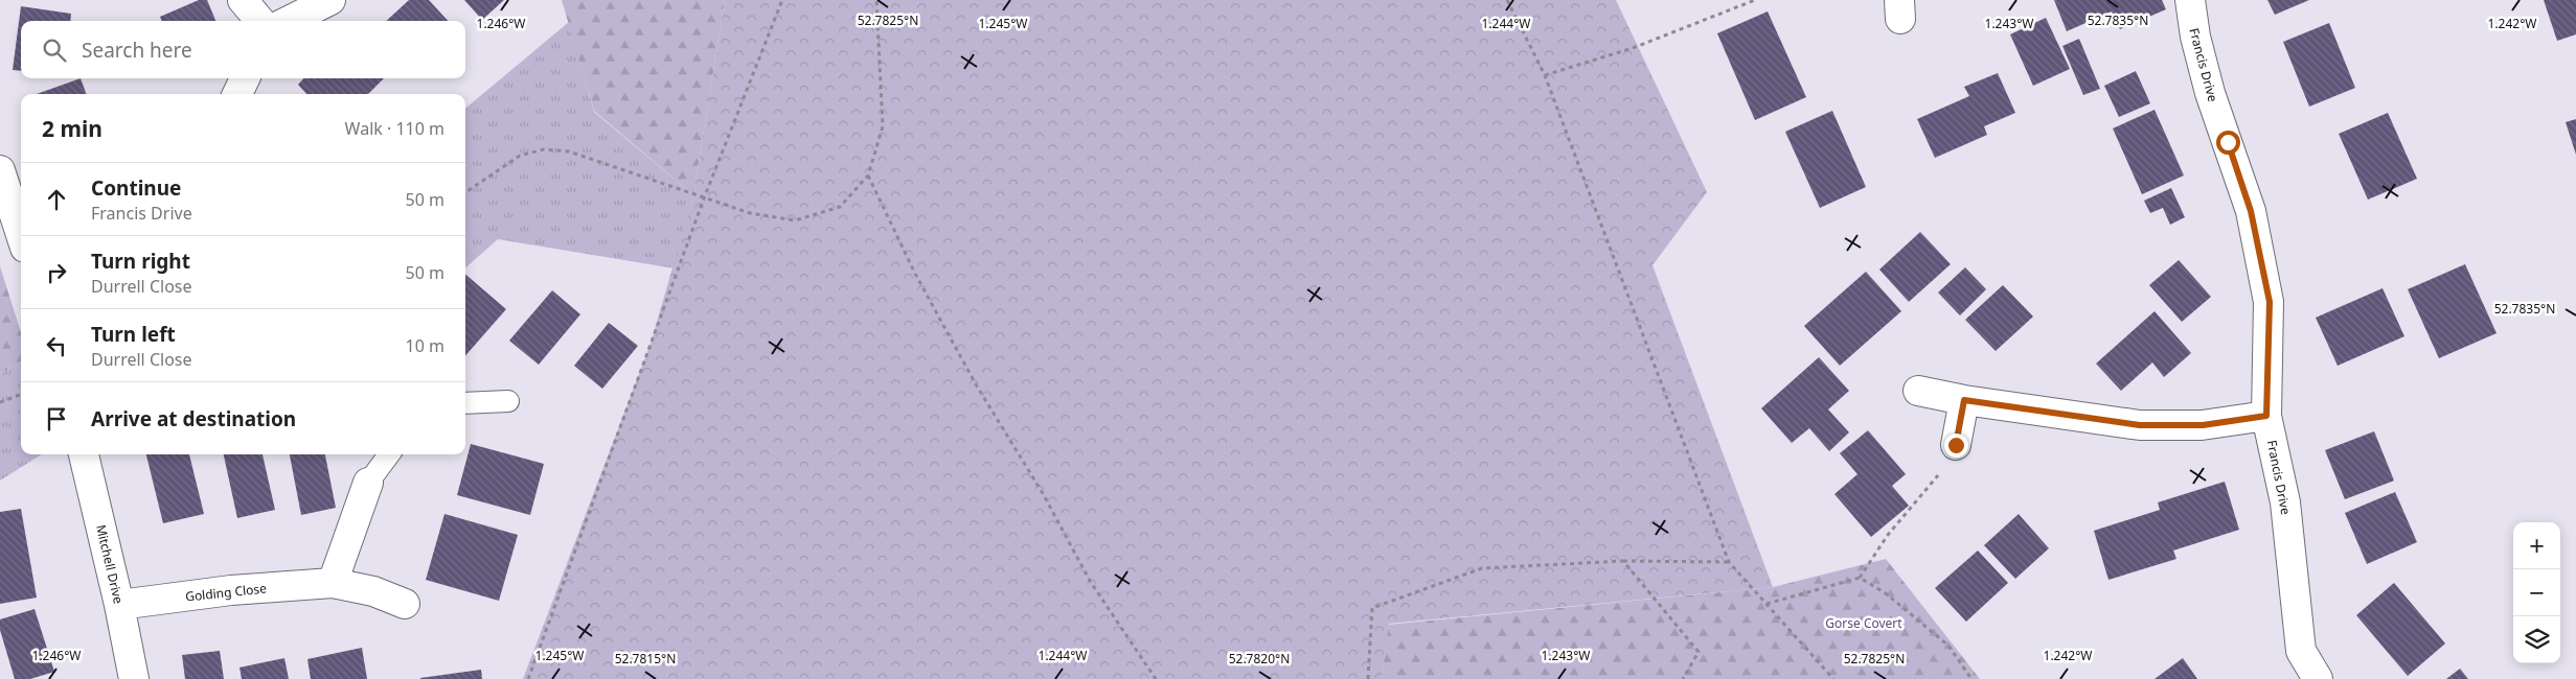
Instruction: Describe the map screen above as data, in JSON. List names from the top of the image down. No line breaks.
{"streets":{"street":["Francis Drive","Mitchell Drive","Golding Close"]},"crossings":[["Mitchell Drive","Golding Close"]],"parks":["Gorse Covert"],"page":{"search":"Search here","heading":["2 min","Walk · 110 m"],"list":[["Continue","Francis Drive","50 m"],["Turn right","Durrell Close","50 m"],["Turn left","Durrell Close","10 m"],"Arrive at destination"],"map_buttons":["+","−"]},"coordinates":["52.7835°N","52.7825°N","1.246°W","1.242°W","1.245°W","1.244°W","1.243°W","52.7815°N","52.7820°N"]}
